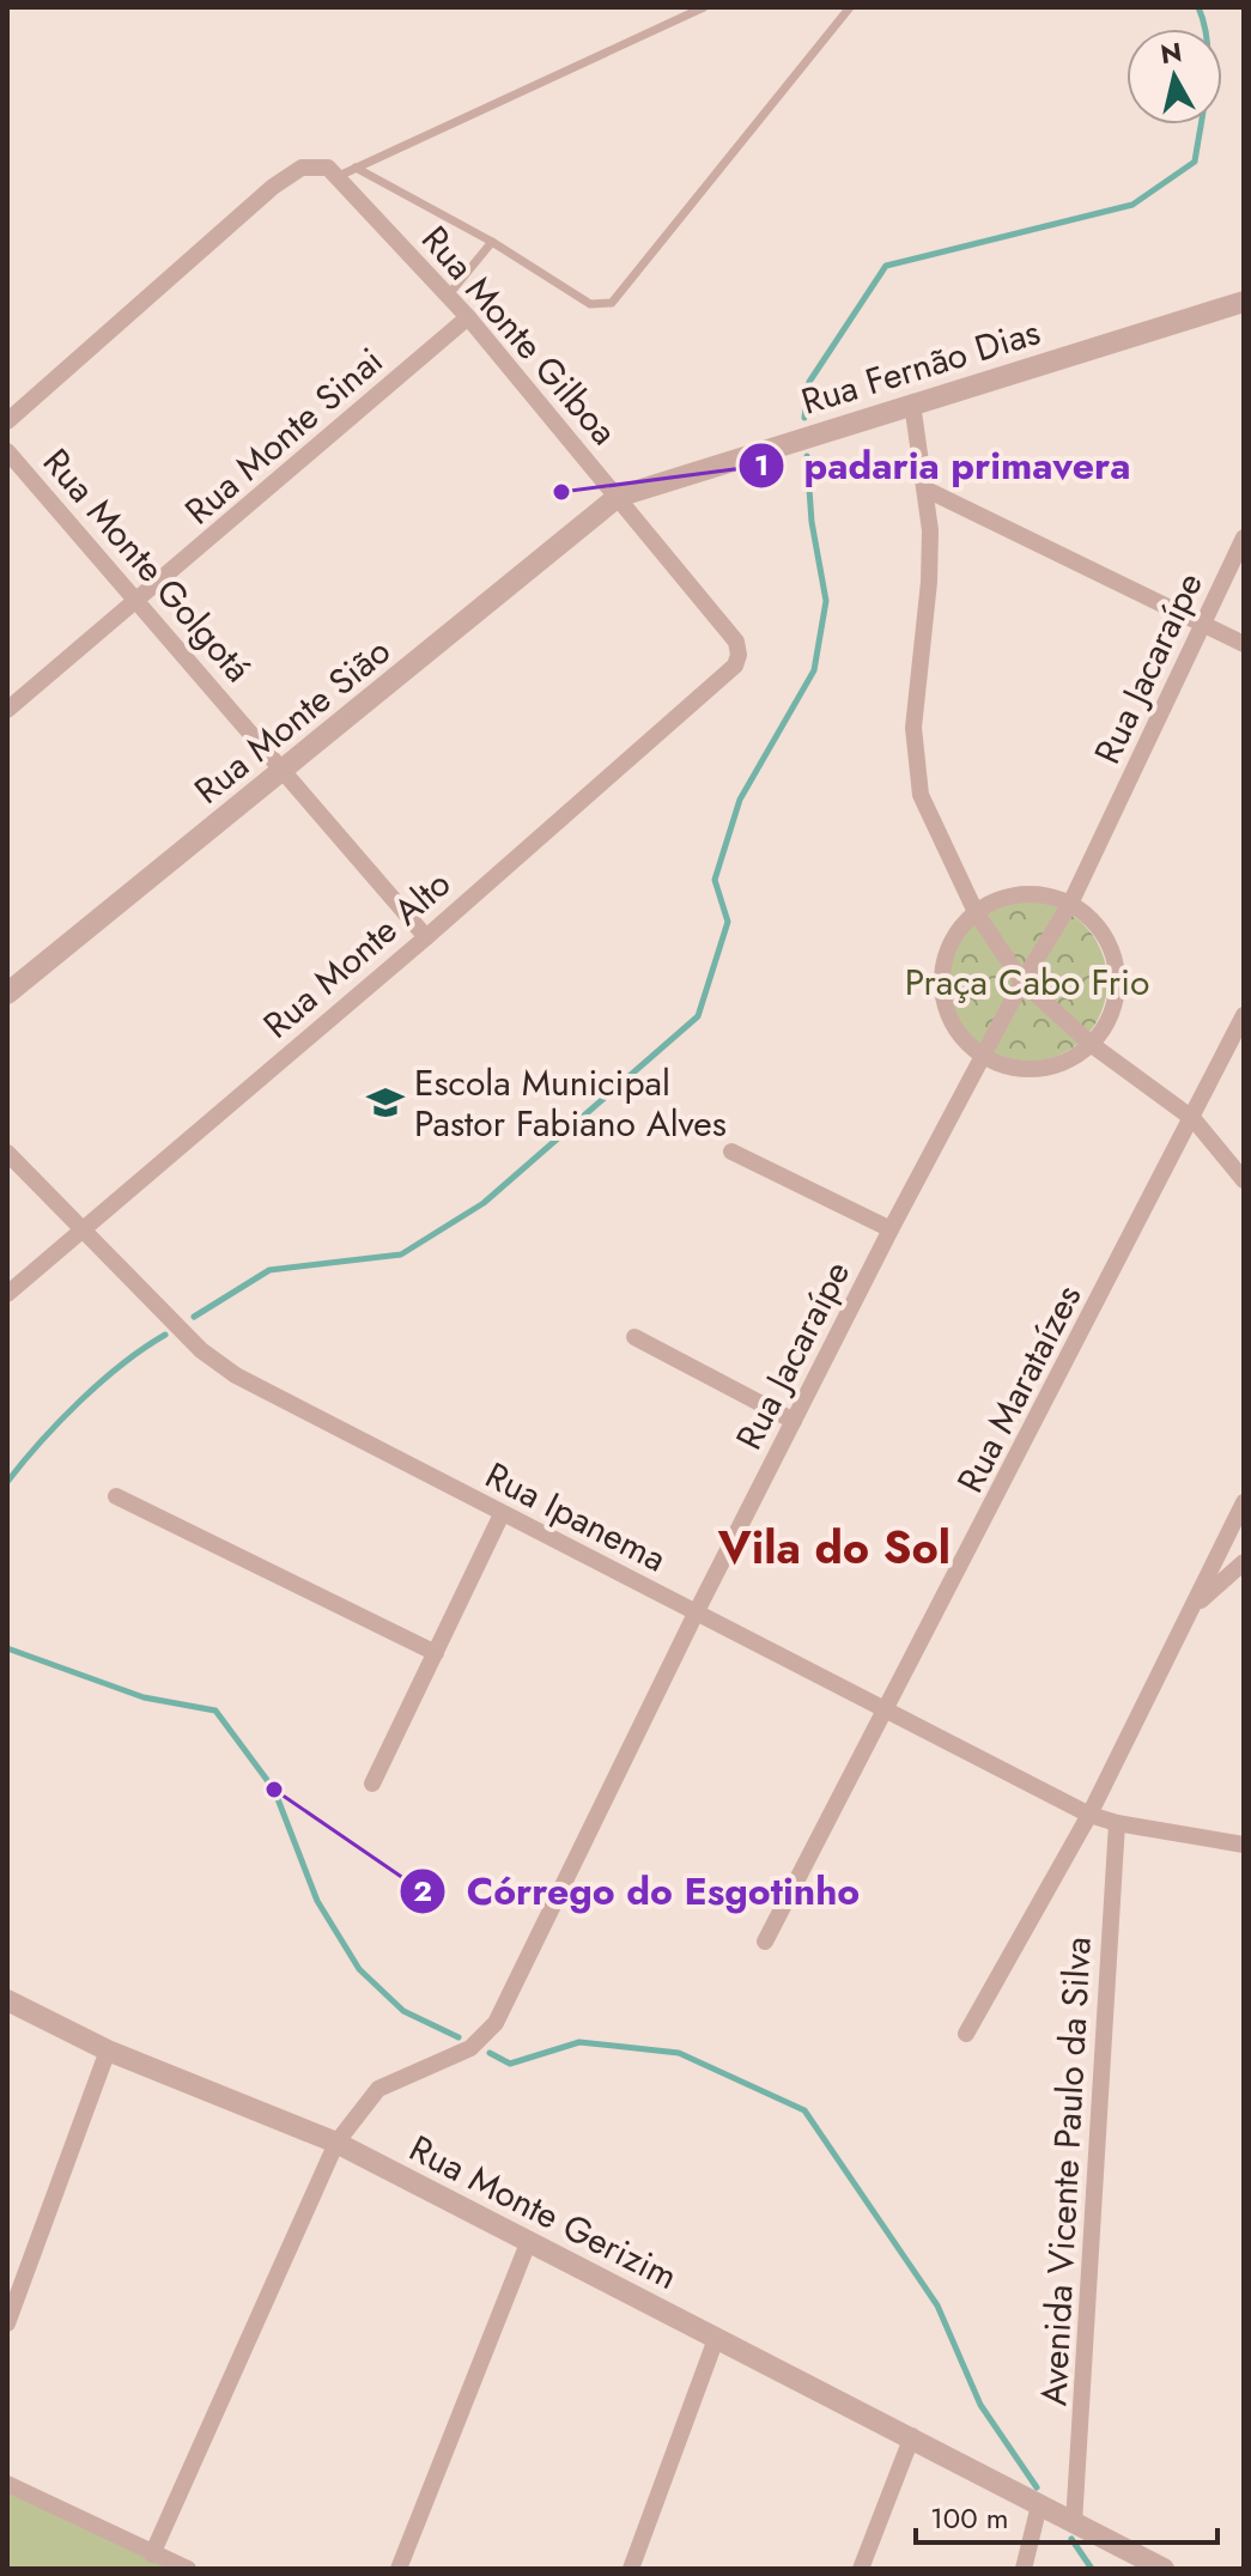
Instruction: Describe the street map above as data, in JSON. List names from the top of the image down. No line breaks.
{"streets":{"street":["Rua Monte Gilboa","Rua Fernão Dias","Rua Monte Sinai","Rua Monte Golgotá","Rua Jacaraípe","Rua Monte Sião","Rua Monte Alto","Rua Marataízes","Rua Ipanema","Avenida Vicente Paulo da Silva","Rua Monte Gerizim"]},"crossings":[["Rua Monte Gilboa","Rua Fernão Dias"],["Rua Monte Gilboa","Rua Monte Sinai"],["Rua Monte Gilboa","Rua Monte Sião"],["Rua Monte Gilboa","Rua Monte Alto"],["Rua Fernão Dias","Rua Monte Sião"],["Rua Monte Sinai","Rua Monte Golgotá"],["Rua Monte Golgotá","Rua Monte Sião"],["Rua Monte Golgotá","Rua Monte Alto"],["Rua Jacaraípe","Rua Ipanema"],["Rua Jacaraípe","Rua Monte Gerizim"],["Rua Monte Alto","Rua Ipanema"],["Rua Marataízes","Rua Ipanema"],["Rua Ipanema","Avenida Vicente Paulo da Silva"],["Avenida Vicente Paulo da Silva","Rua Monte Gerizim"]],"districts":["Vila do Sol"],"parks":["Praça Cabo Frio"],"places":{"other":["padaria primavera","Córrego do Esgotinho"],"school or university":["Escola Municipal Pastor Fabiano Alves"]},"scale_bar":"100 m","north":"top"}
